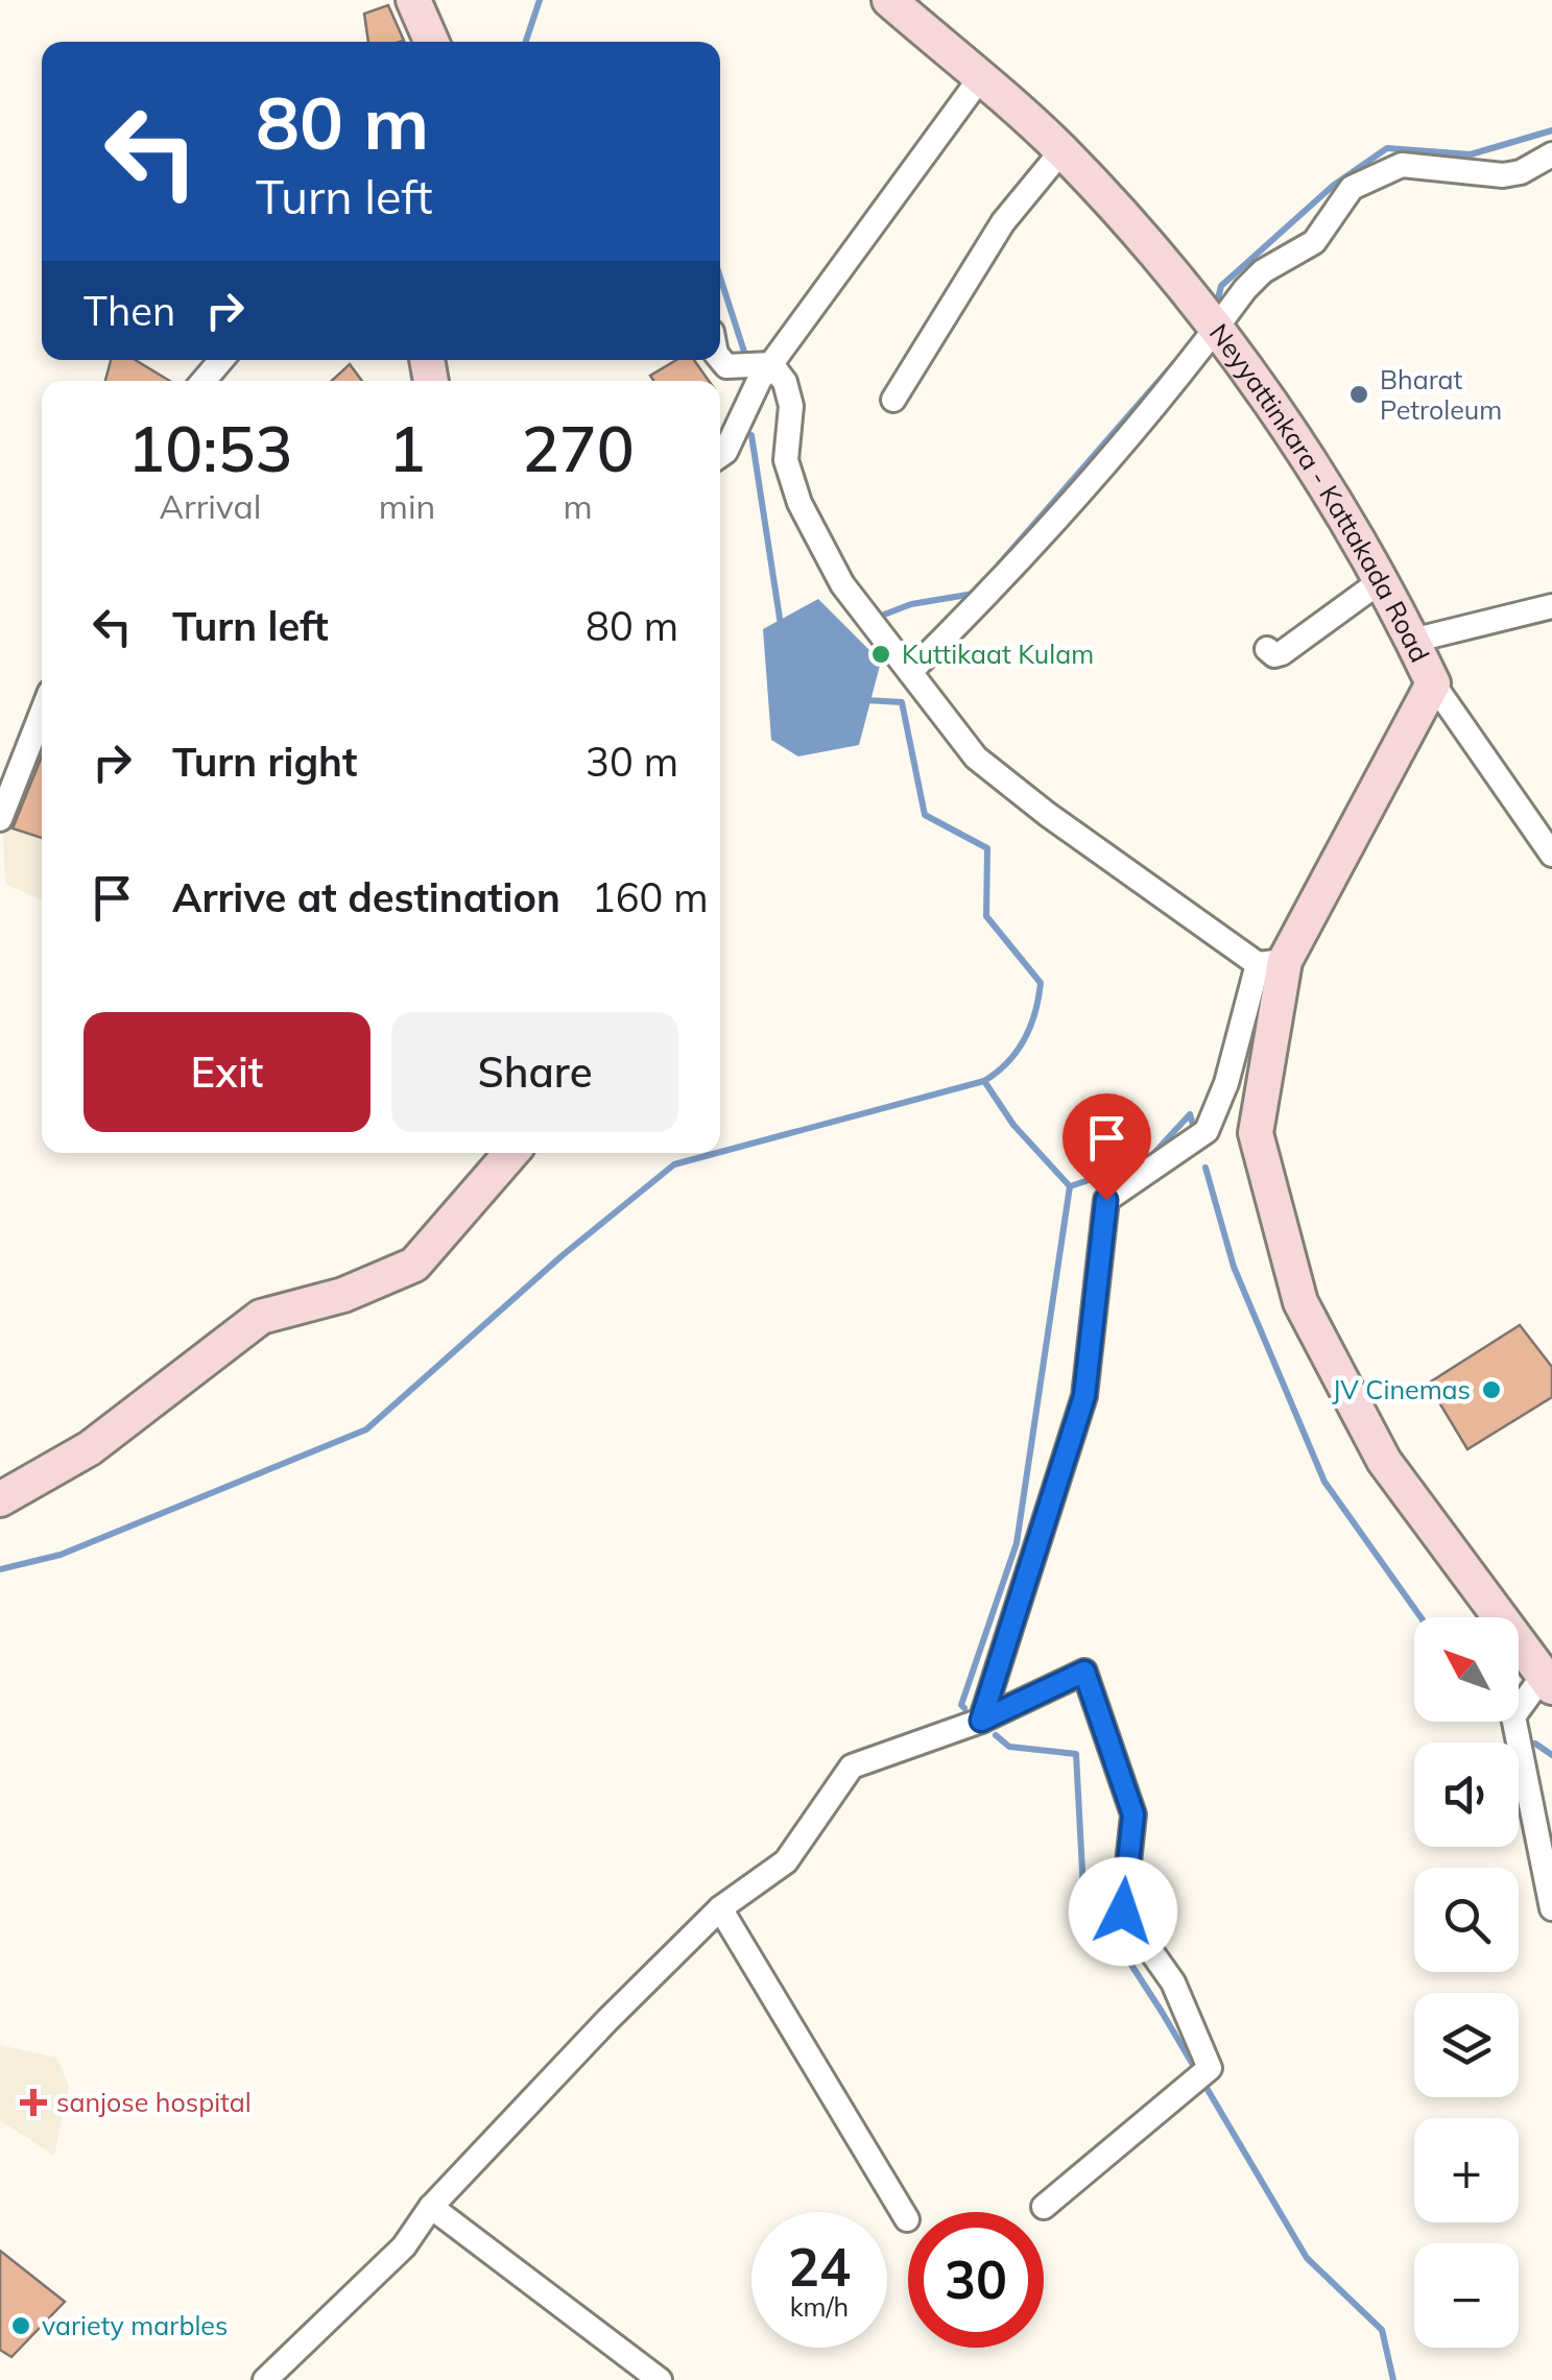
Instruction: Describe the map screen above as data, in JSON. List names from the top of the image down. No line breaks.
{"streets":{"main road":["Neyyattinkara - Kattakada Road"]},"places":{"other":["Bharat Petroleum","Kuttikaat Kulam","JV Cinemas","variety marbles"],"health":["sanjose hospital"]},"north":"top left","page":{"turn":["80 m","Turn left"],"then":"Then","eta":["10:53","Arrival","1","min","270","m"],"list":[{"name":"Turn left","value":"80 m"},{"name":"Turn right","value":"30 m"},{"name":"Arrive at destination","value":"160 m"}],"buttons":["Exit","Share"],"map_buttons":["+","−"],"speed":"24 km/h","limit":"30"}}
